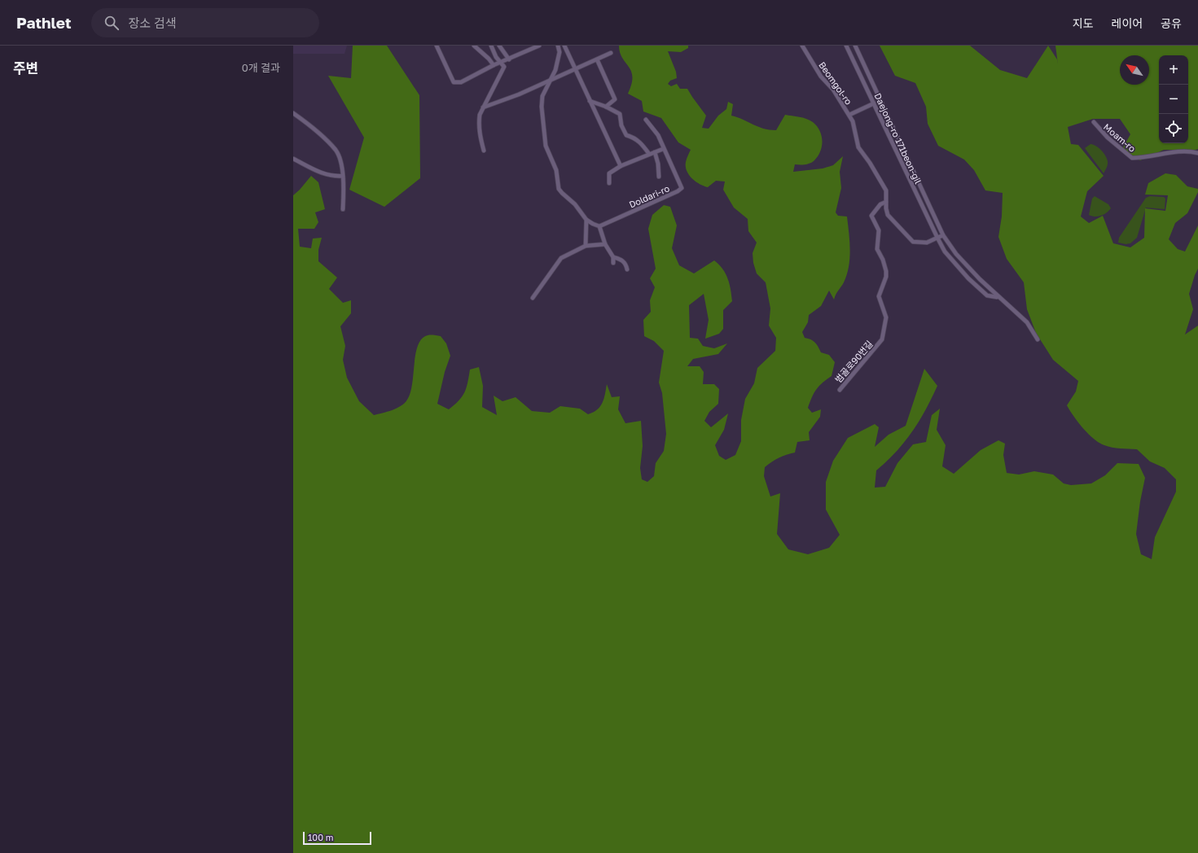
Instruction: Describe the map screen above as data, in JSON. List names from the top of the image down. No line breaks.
{"streets":{"street":["Beomgol-ro","Moam-ro","Daejong-ro 171beon-gil","Doldari-ro","범골로90번길"]},"crossings":[["Beomgol-ro","Daejong-ro 171beon-gil"],["Beomgol-ro","범골로90번길"]],"scale_bar":"100 m","north":"top left","page":{"header":"Pathlet","search":"장소 검색","nav":["지도","레이어","공유"],"heading":["주변","0개 결과"],"map_buttons":["+","−"],"scale":"100 m"}}
